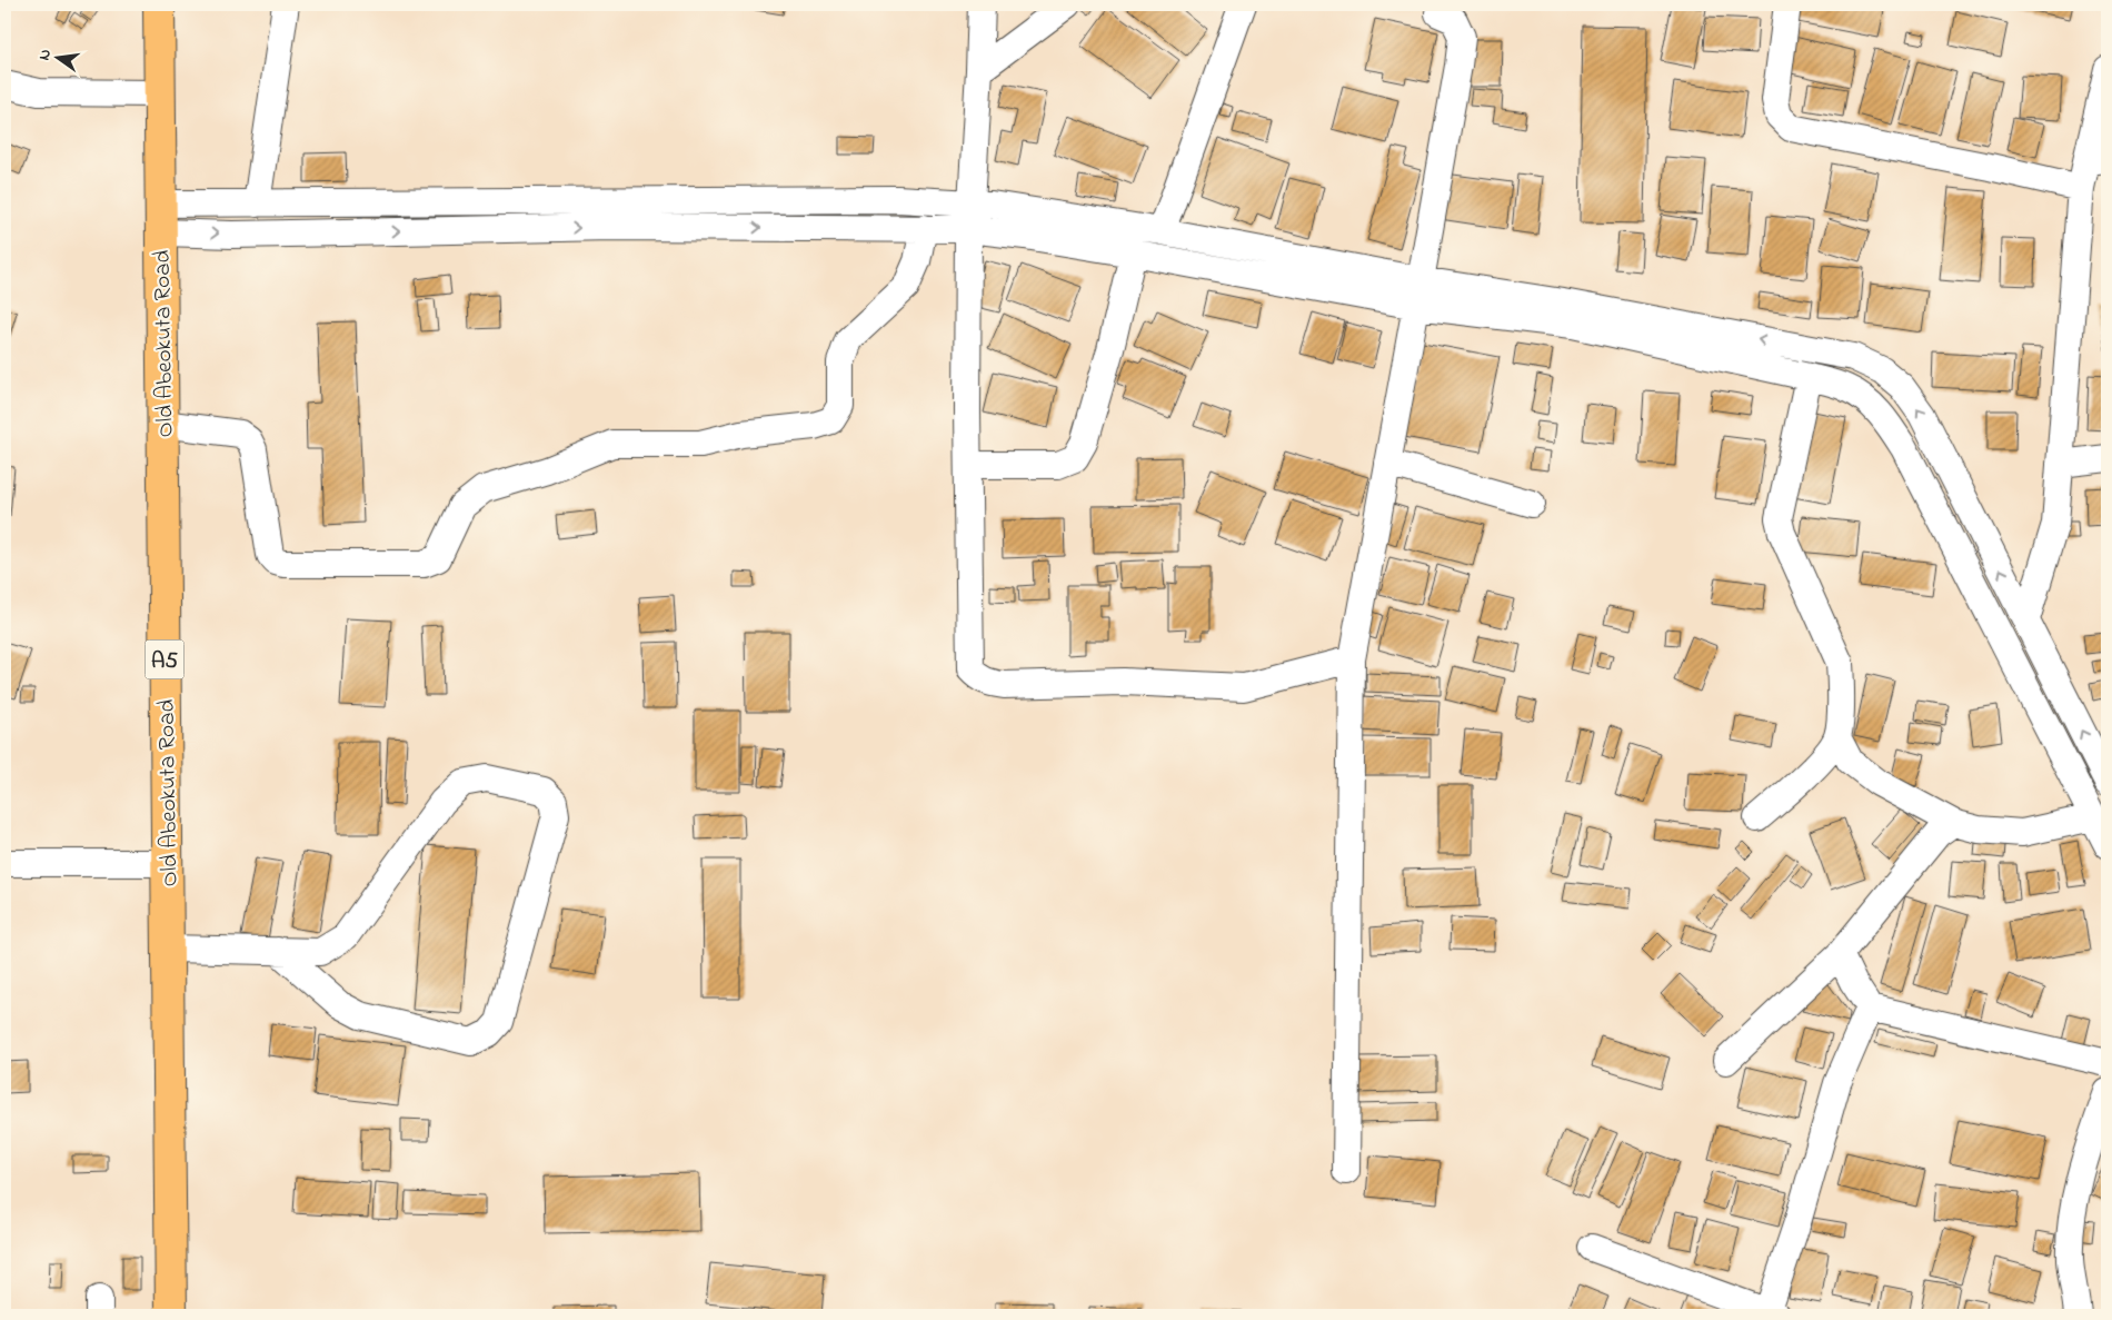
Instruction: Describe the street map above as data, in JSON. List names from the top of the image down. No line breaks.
{"streets":{"highway":["Old Abeokuta Road","A5"]},"north":"left"}
